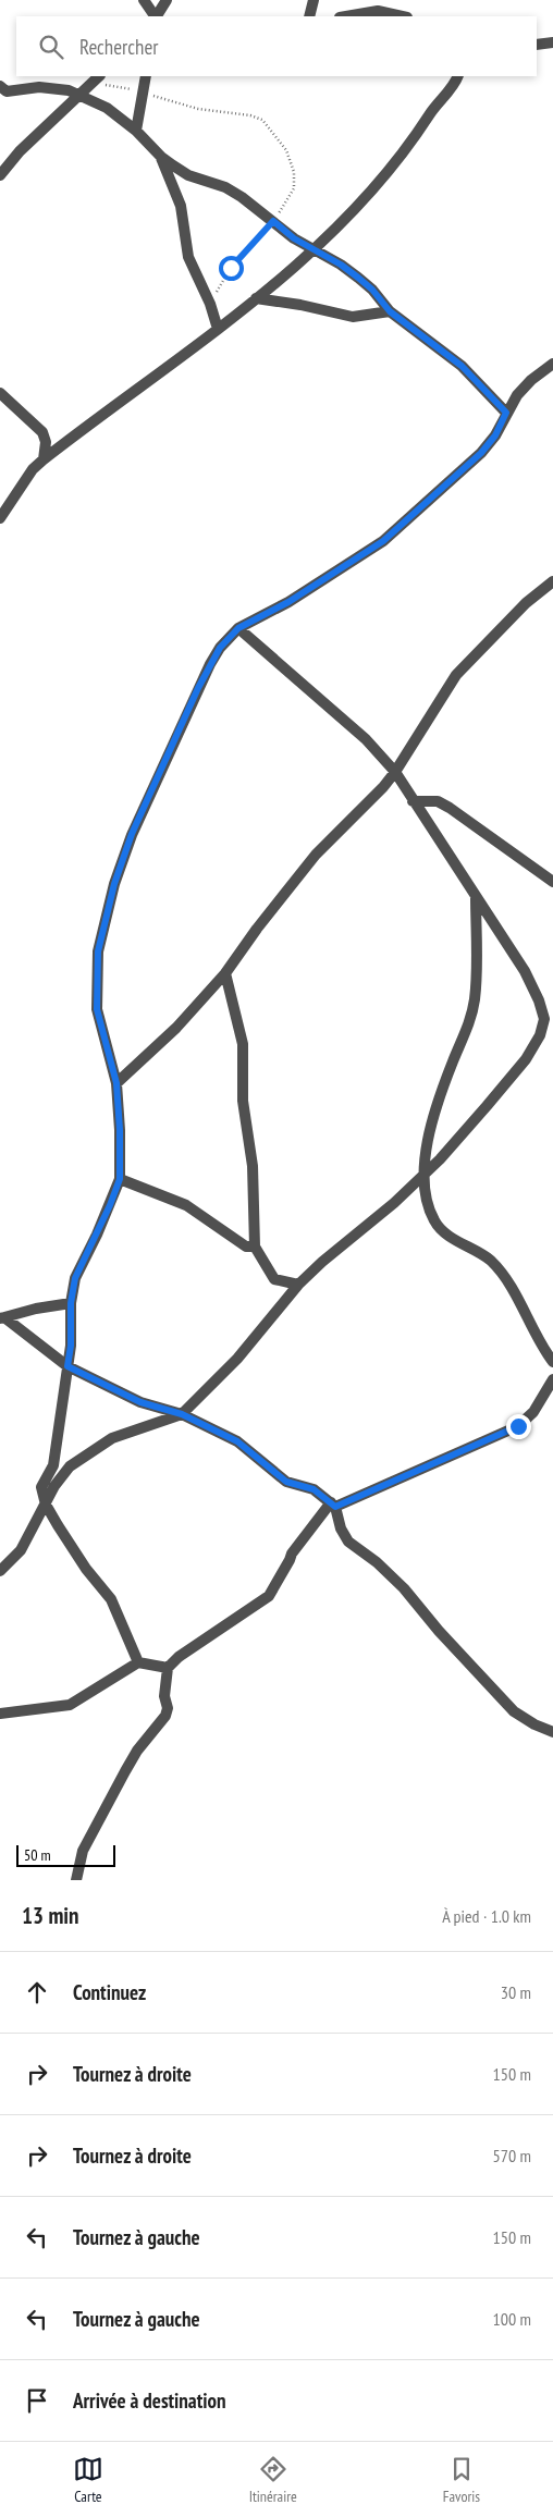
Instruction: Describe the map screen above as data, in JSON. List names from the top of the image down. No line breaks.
{"scale_bar":"50 m","page":{"search":"Rechercher","scale":"50 m","heading":["13 min","À pied · 1.0 km"],"list":[["Continuez","30 m"],["Tournez à droite","150 m"],["Tournez à droite","570 m"],["Tournez à gauche","150 m"],["Tournez à gauche","100 m"],"Arrivée à destination"],"nav":["Carte","Itinéraire","Favoris"]}}
